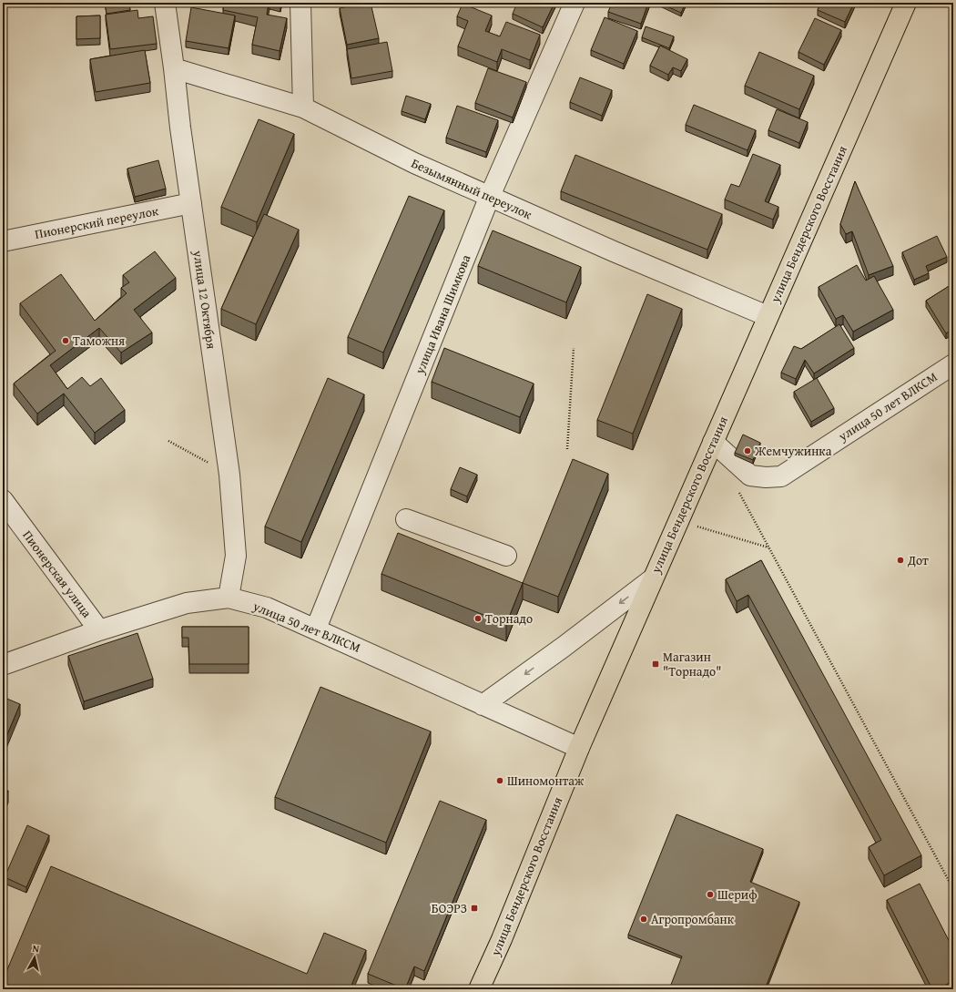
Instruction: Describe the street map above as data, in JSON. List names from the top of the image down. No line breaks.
{"streets":{"main road":["улица Бендерского Восстания"],"street":["Безымянный переулок","Пионерский переулок","улица 12 Октября","улица Ивана Шимкова","улица 50 лет ВЛКСМ","Пионерская улица"]},"crossings":[["Безымянный переулок","улица Бендерского Восстания"],["Безымянный переулок","улица 12 Октября"],["Безымянный переулок","улица Ивана Шимкова"],["Пионерский переулок","улица 12 Октября"],["улица Бендерского Восстания","улица 50 лет ВЛКСМ"],["улица 12 Октября","улица 50 лет ВЛКСМ"],["улица Ивана Шимкова","улица 50 лет ВЛКСМ"],["улица 50 лет ВЛКСМ","Пионерская улица"]],"places":{"other":["Таможня","Жемчужинка","Дот","Торнадо","Шиномонтаж","Шериф","Агропромбанк"],"transit":["Магазин \"Торнадо\"","БОЭРЗ"]},"north":"top"}
